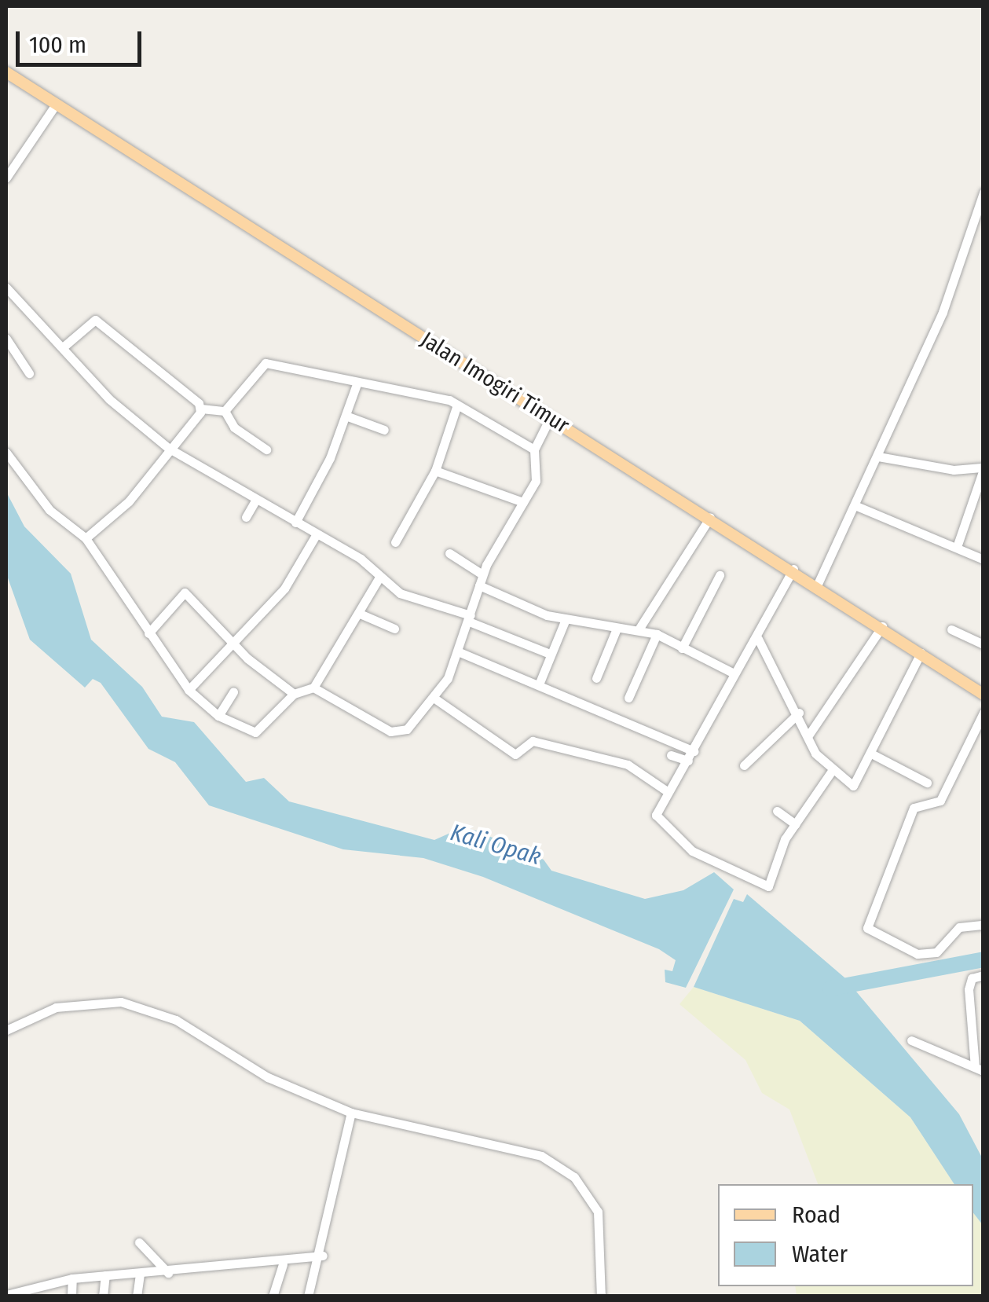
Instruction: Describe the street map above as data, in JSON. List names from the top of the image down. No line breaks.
{"streets":{"main road":["Jalan Imogiri Timur"]},"water":["Kali Opak"],"legend":["Road","Water"],"scale_bar":"100 m"}
